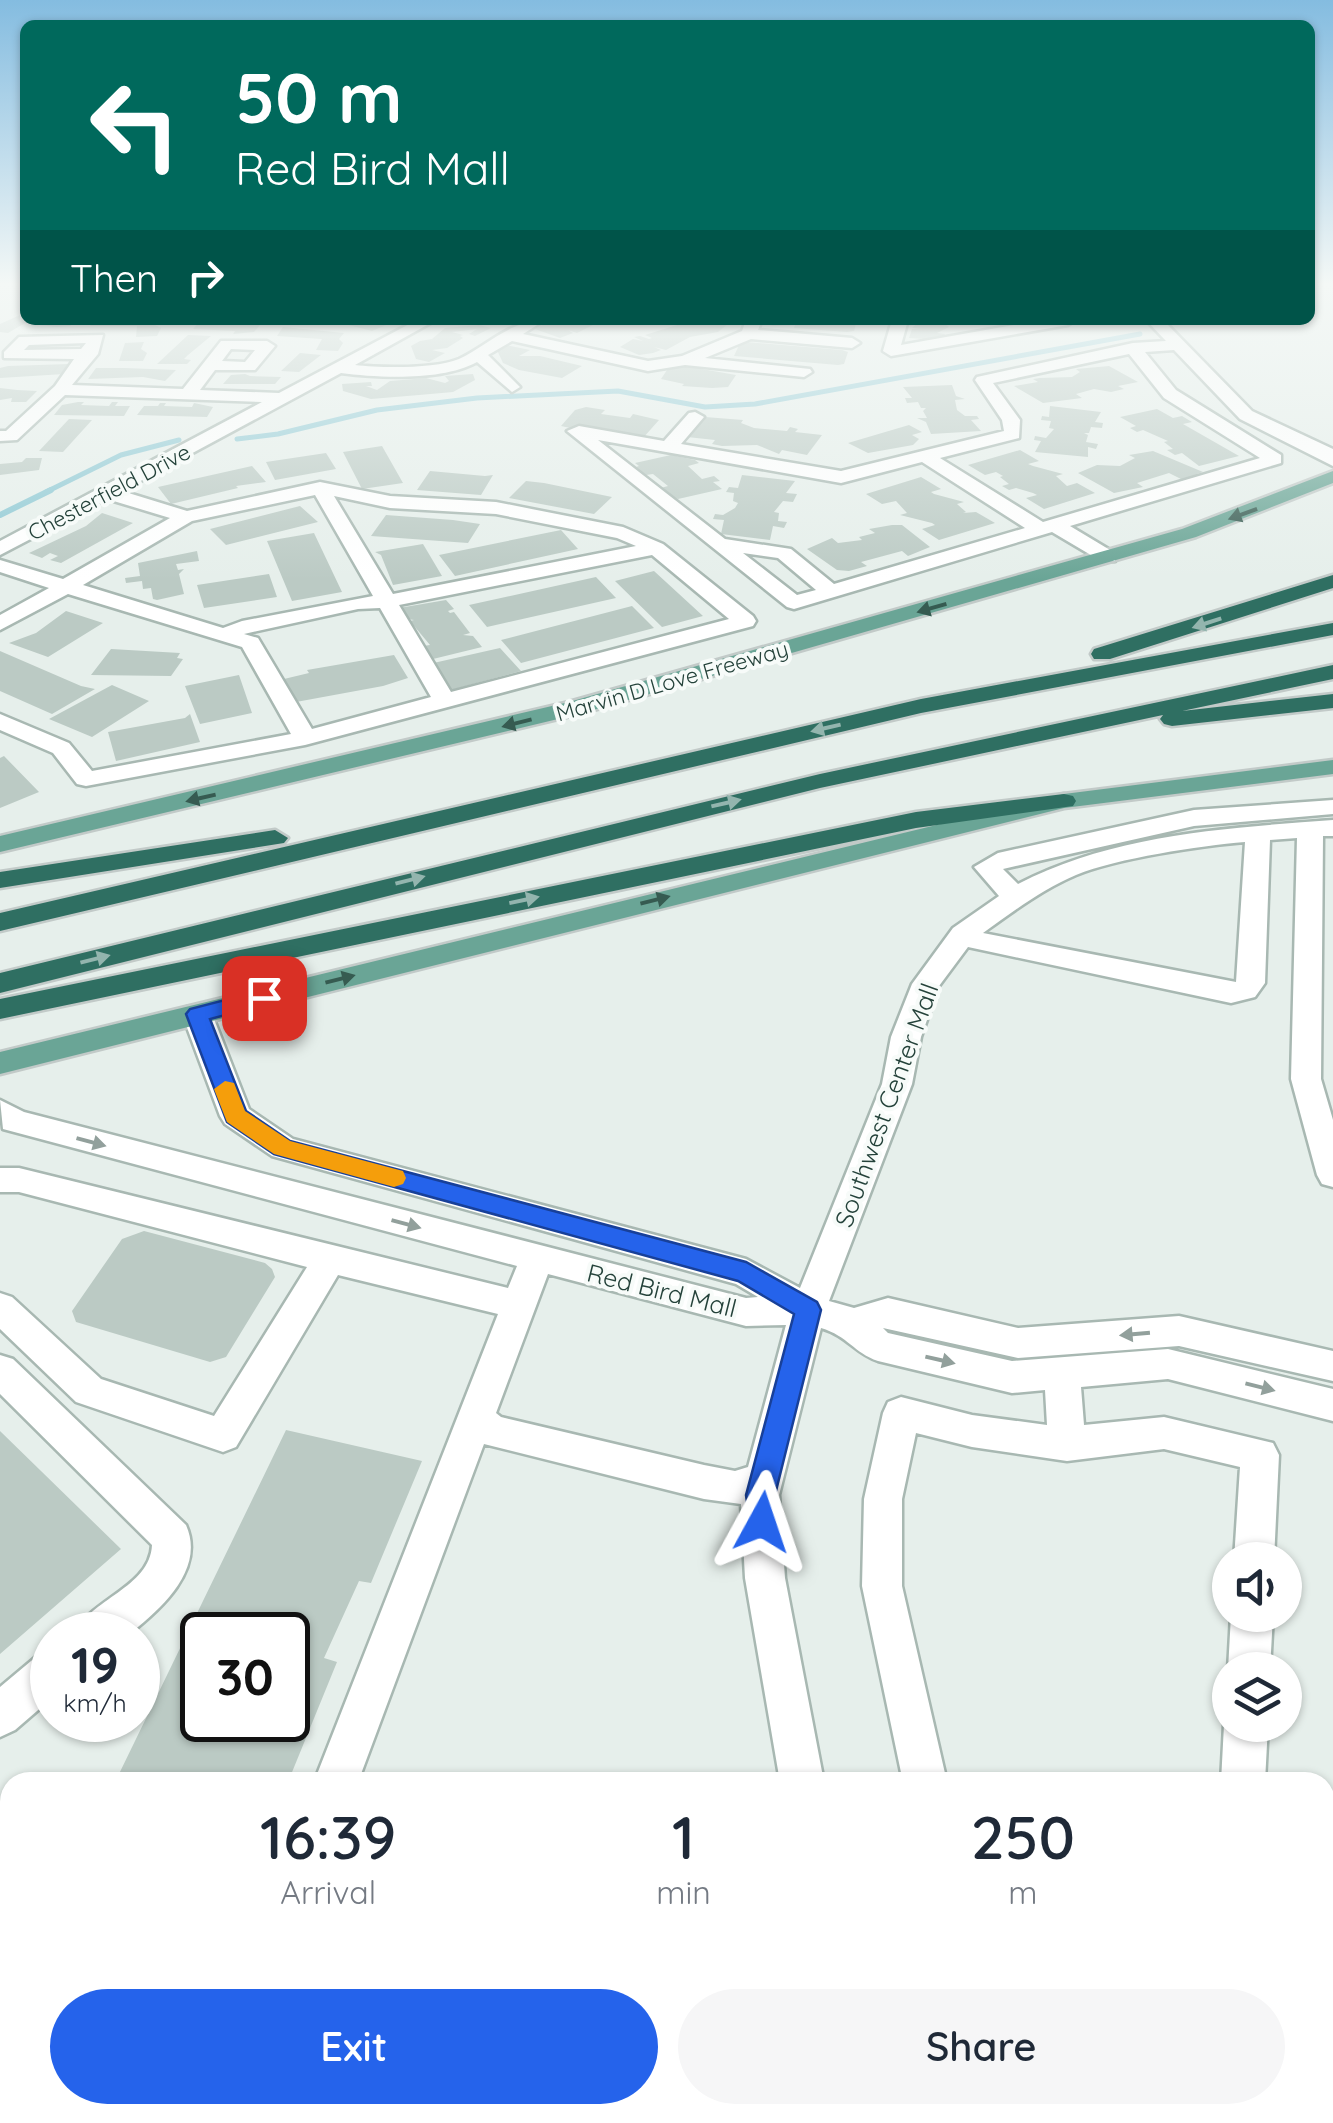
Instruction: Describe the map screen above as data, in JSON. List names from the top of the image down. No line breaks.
{"streets":{"main road":["Marvin D Love Freeway"],"street":["Chesterfield Drive","Southwest Center Mall","Red Bird Mall"]},"crossings":[["Southwest Center Mall","Red Bird Mall"]],"page":{"turn":["50 m","Red Bird Mall"],"then":"Then","speed":"19 km/h","limit":"30","eta":["16:39","Arrival","1","min","250","m"],"buttons":["Exit","Share"]}}
